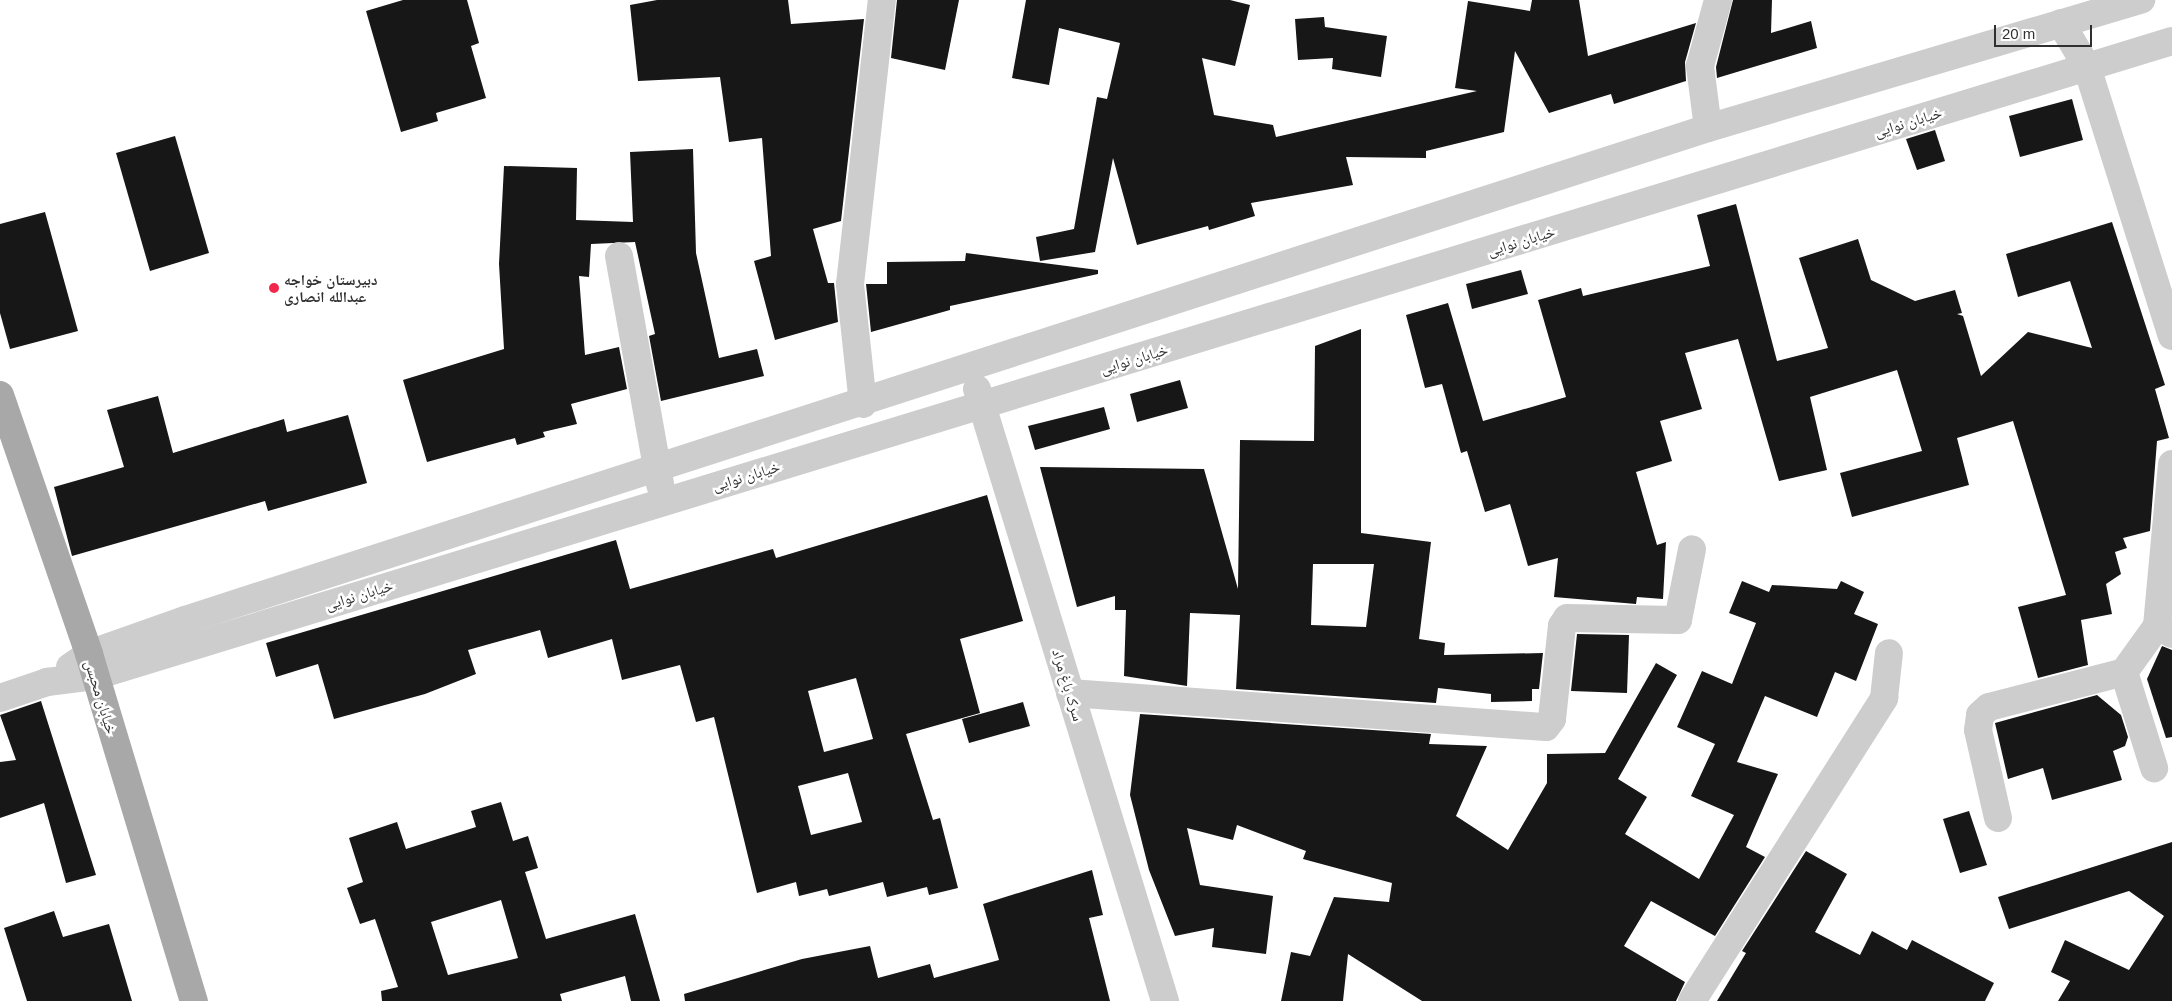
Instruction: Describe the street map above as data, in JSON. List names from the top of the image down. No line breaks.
{"streets":{"main road":["خیابان محبس"],"street":["خیابان نوایی","سرک باغ مراد"]},"crossings":[["خیابان نوایی","سرک باغ مراد"],["خیابان نوایی","خیابان محبس"]],"places":["دبیرستان خواجه عبدالله انصاری"],"scale_bar":"20 m"}
